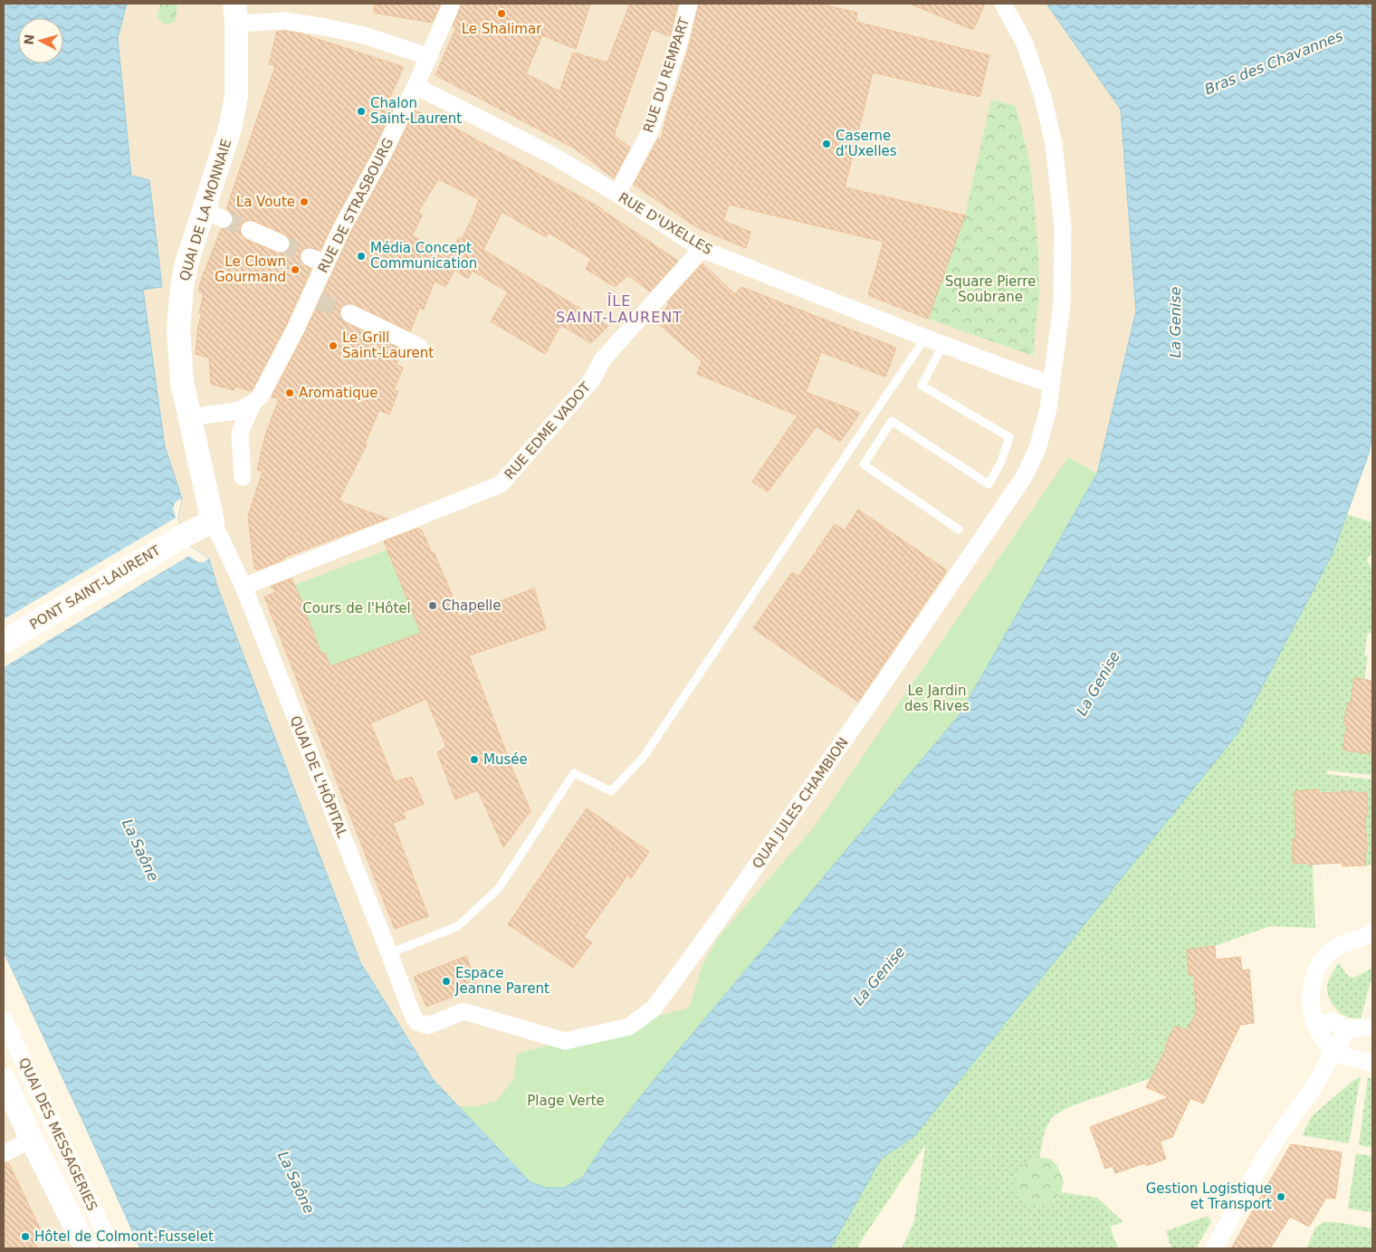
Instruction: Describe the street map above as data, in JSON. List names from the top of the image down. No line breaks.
{"streets":{"main road":["QUAI DE LA MONNAIE","PONT SAINT-LAURENT","QUAI DES MESSAGERIES"],"street":["RUE DU REMPART","RUE DE STRASBOURG","RUE D'UXELLES","RUE EDME VADOT","QUAI DE L'HÔPITAL","QUAI JULES CHAMBION"]},"crossings":[["RUE DU REMPART","RUE D'UXELLES"],["RUE DE STRASBOURG","RUE D'UXELLES"],["QUAI DE LA MONNAIE","PONT SAINT-LAURENT"],["QUAI DE LA MONNAIE","QUAI DE L'HÔPITAL"],["RUE D'UXELLES","RUE EDME VADOT"],["RUE D'UXELLES","QUAI JULES CHAMBION"],["RUE EDME VADOT","QUAI DE L'HÔPITAL"],["PONT SAINT-LAURENT","QUAI DE L'HÔPITAL"],["QUAI DE L'HÔPITAL","QUAI JULES CHAMBION"]],"districts":["ÎLE SAINT-LAURENT"],"water":["Bras des Chavannes","La Genise","La Saône"],"parks":["Square Pierre Soubrane","Cours de l'Hôtel","Le Jardin des Rives","Plage Verte"],"places":["Le Shalimar","Chalon Saint-Laurent","Caserne d'Uxelles","La Voute","Média Concept Communication","Le Clown Gourmand","Le Grill Saint-Laurent","Aromatique","Chapelle","Musée","Espace Jeanne Parent","Gestion Logistique et Transport","Hôtel de Colmont-Fusselet"],"north":"left"}
